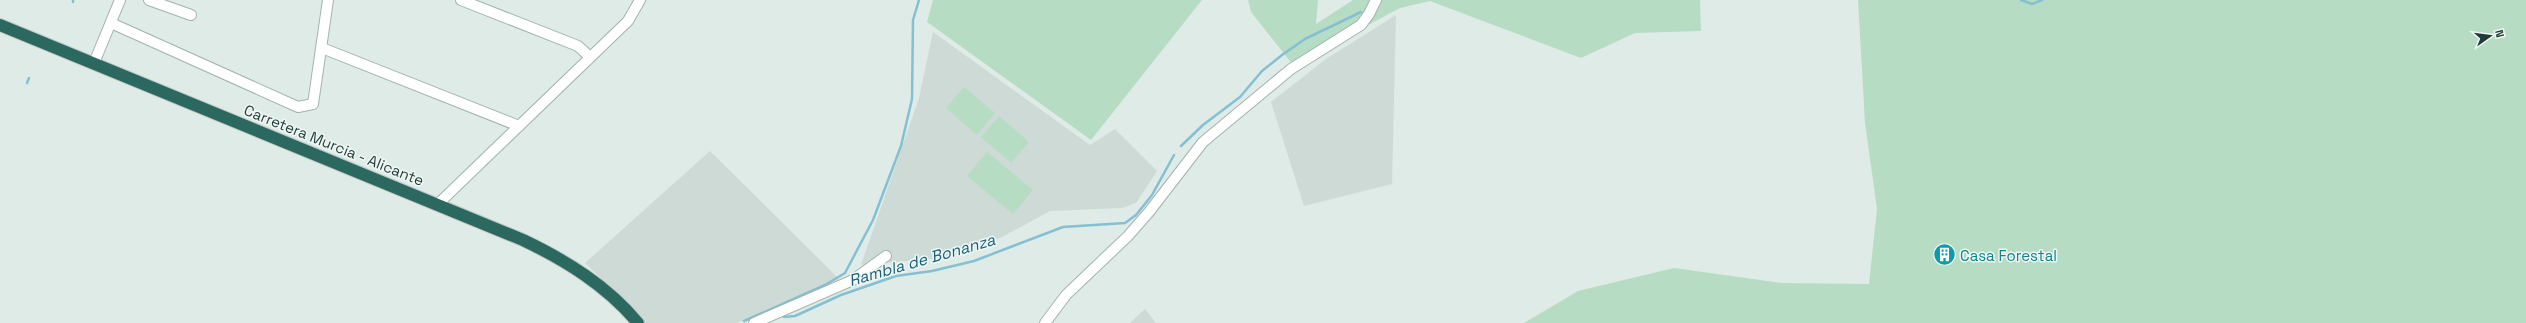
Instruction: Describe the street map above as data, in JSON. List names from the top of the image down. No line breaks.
{"streets":{"highway":["Carretera Murcia - Alicante"]},"water":["Rambla de Bonanza"],"places":{"building":["Casa Forestal"]},"north":"right"}
